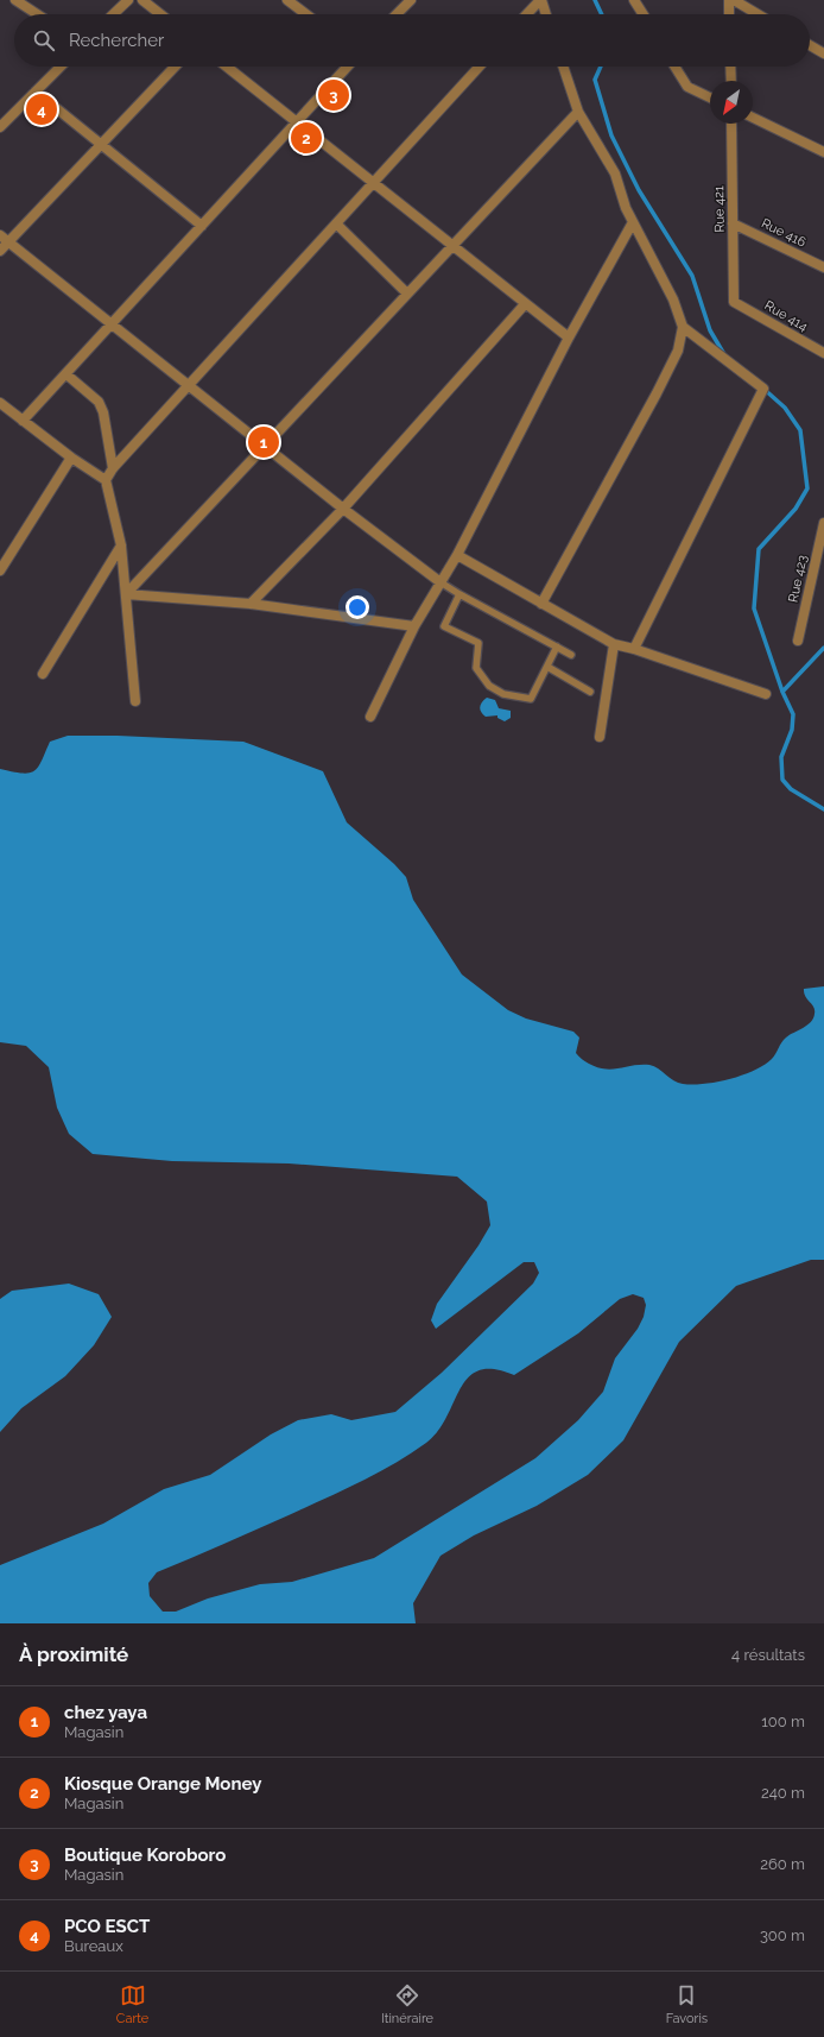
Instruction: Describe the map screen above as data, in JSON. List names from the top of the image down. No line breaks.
{"streets":{"street":["Rue 421","Rue 416","Rue 414","Rue 423"]},"crossings":[["Rue 421","Rue 416"],["Rue 421","Rue 414"]],"north":"bottom left","page":{"search":"Rechercher","pins":["3","4","2","1"],"heading":["À proximité","4 résultats"],"list":[{"mark":"1","name":"chez yaya","note":"Magasin","value":"100 m"},{"mark":"2","name":"Kiosque Orange Money","note":"Magasin","value":"240 m"},{"mark":"3","name":"Boutique Koroboro","note":"Magasin","value":"260 m"},{"mark":"4","name":"PCO ESCT","note":"Bureaux","value":"300 m"}],"nav":["Carte","Itinéraire","Favoris"]}}
